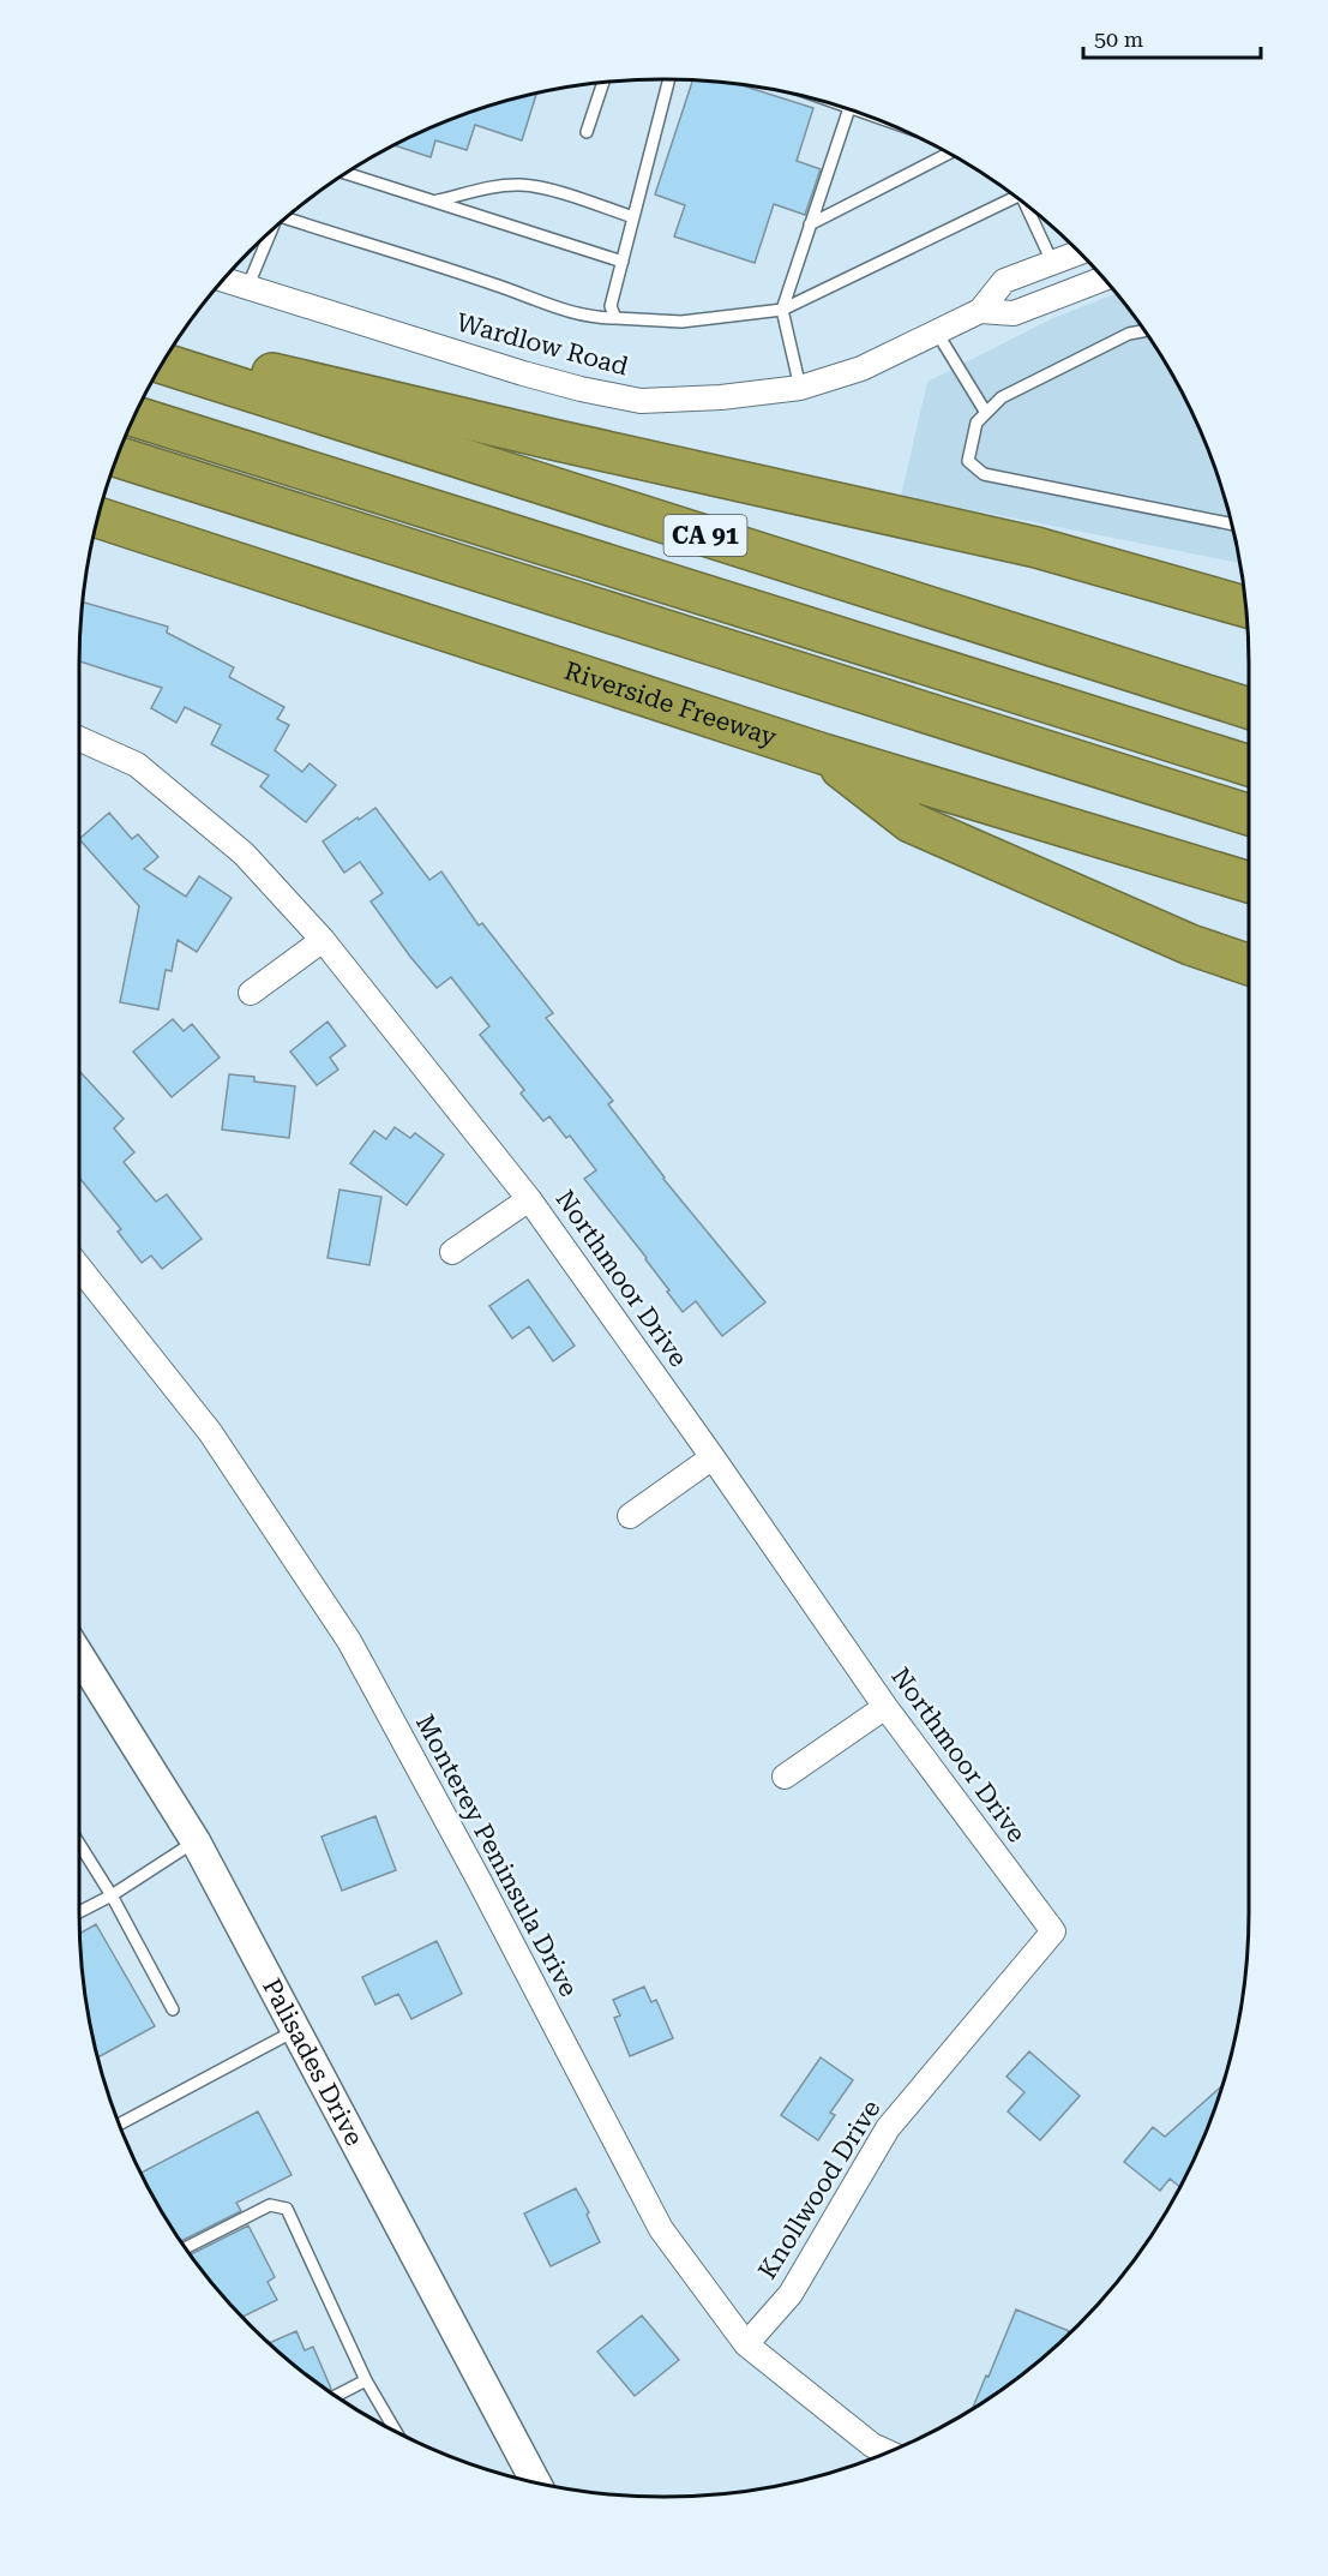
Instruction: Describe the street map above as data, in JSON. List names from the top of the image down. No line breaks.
{"streets":{"highway":["CA 91","Riverside Freeway"],"street":["Wardlow Road","Northmoor Drive","Monterey Peninsula Drive","Palisades Drive","Knollwood Drive"]},"crossings":[["Northmoor Drive","Knollwood Drive"],["Monterey Peninsula Drive","Knollwood Drive"]],"scale_bar":"50 m"}
